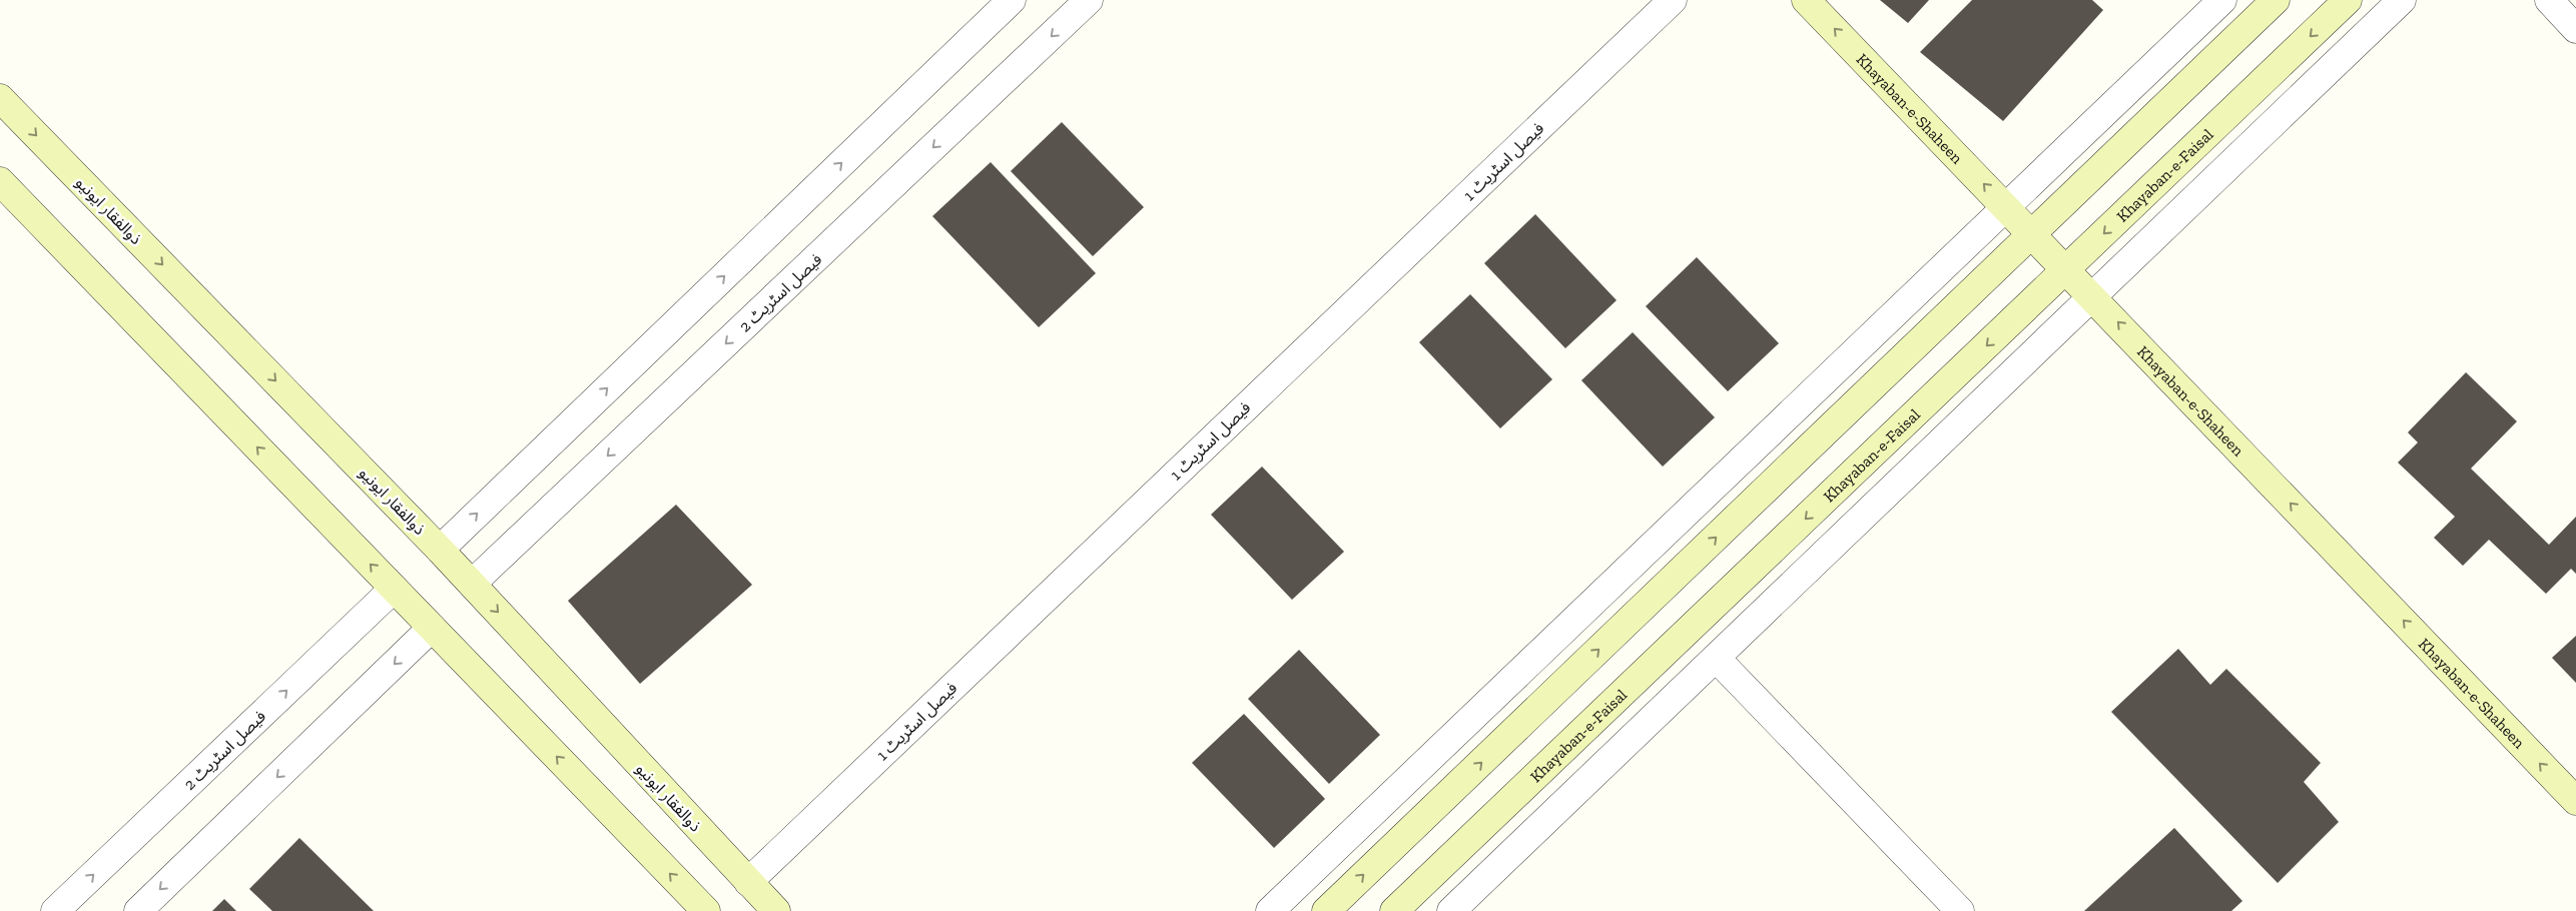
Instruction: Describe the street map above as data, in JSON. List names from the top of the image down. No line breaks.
{"streets":{"main road":["Khayaban-e-Shaheen","Khayaban-e-Faisal","ذوالفقار ایونیو"],"street":["فیصل اسٹریٹ 1","فیصل اسٹریٹ 2"]},"crossings":[["Khayaban-e-Shaheen","Khayaban-e-Faisal"],["فیصل اسٹریٹ 1","ذوالفقار ایونیو"],["ذوالفقار ایونیو","فیصل اسٹریٹ 2"]],"one_way":["Khayaban-e-Shaheen"]}
